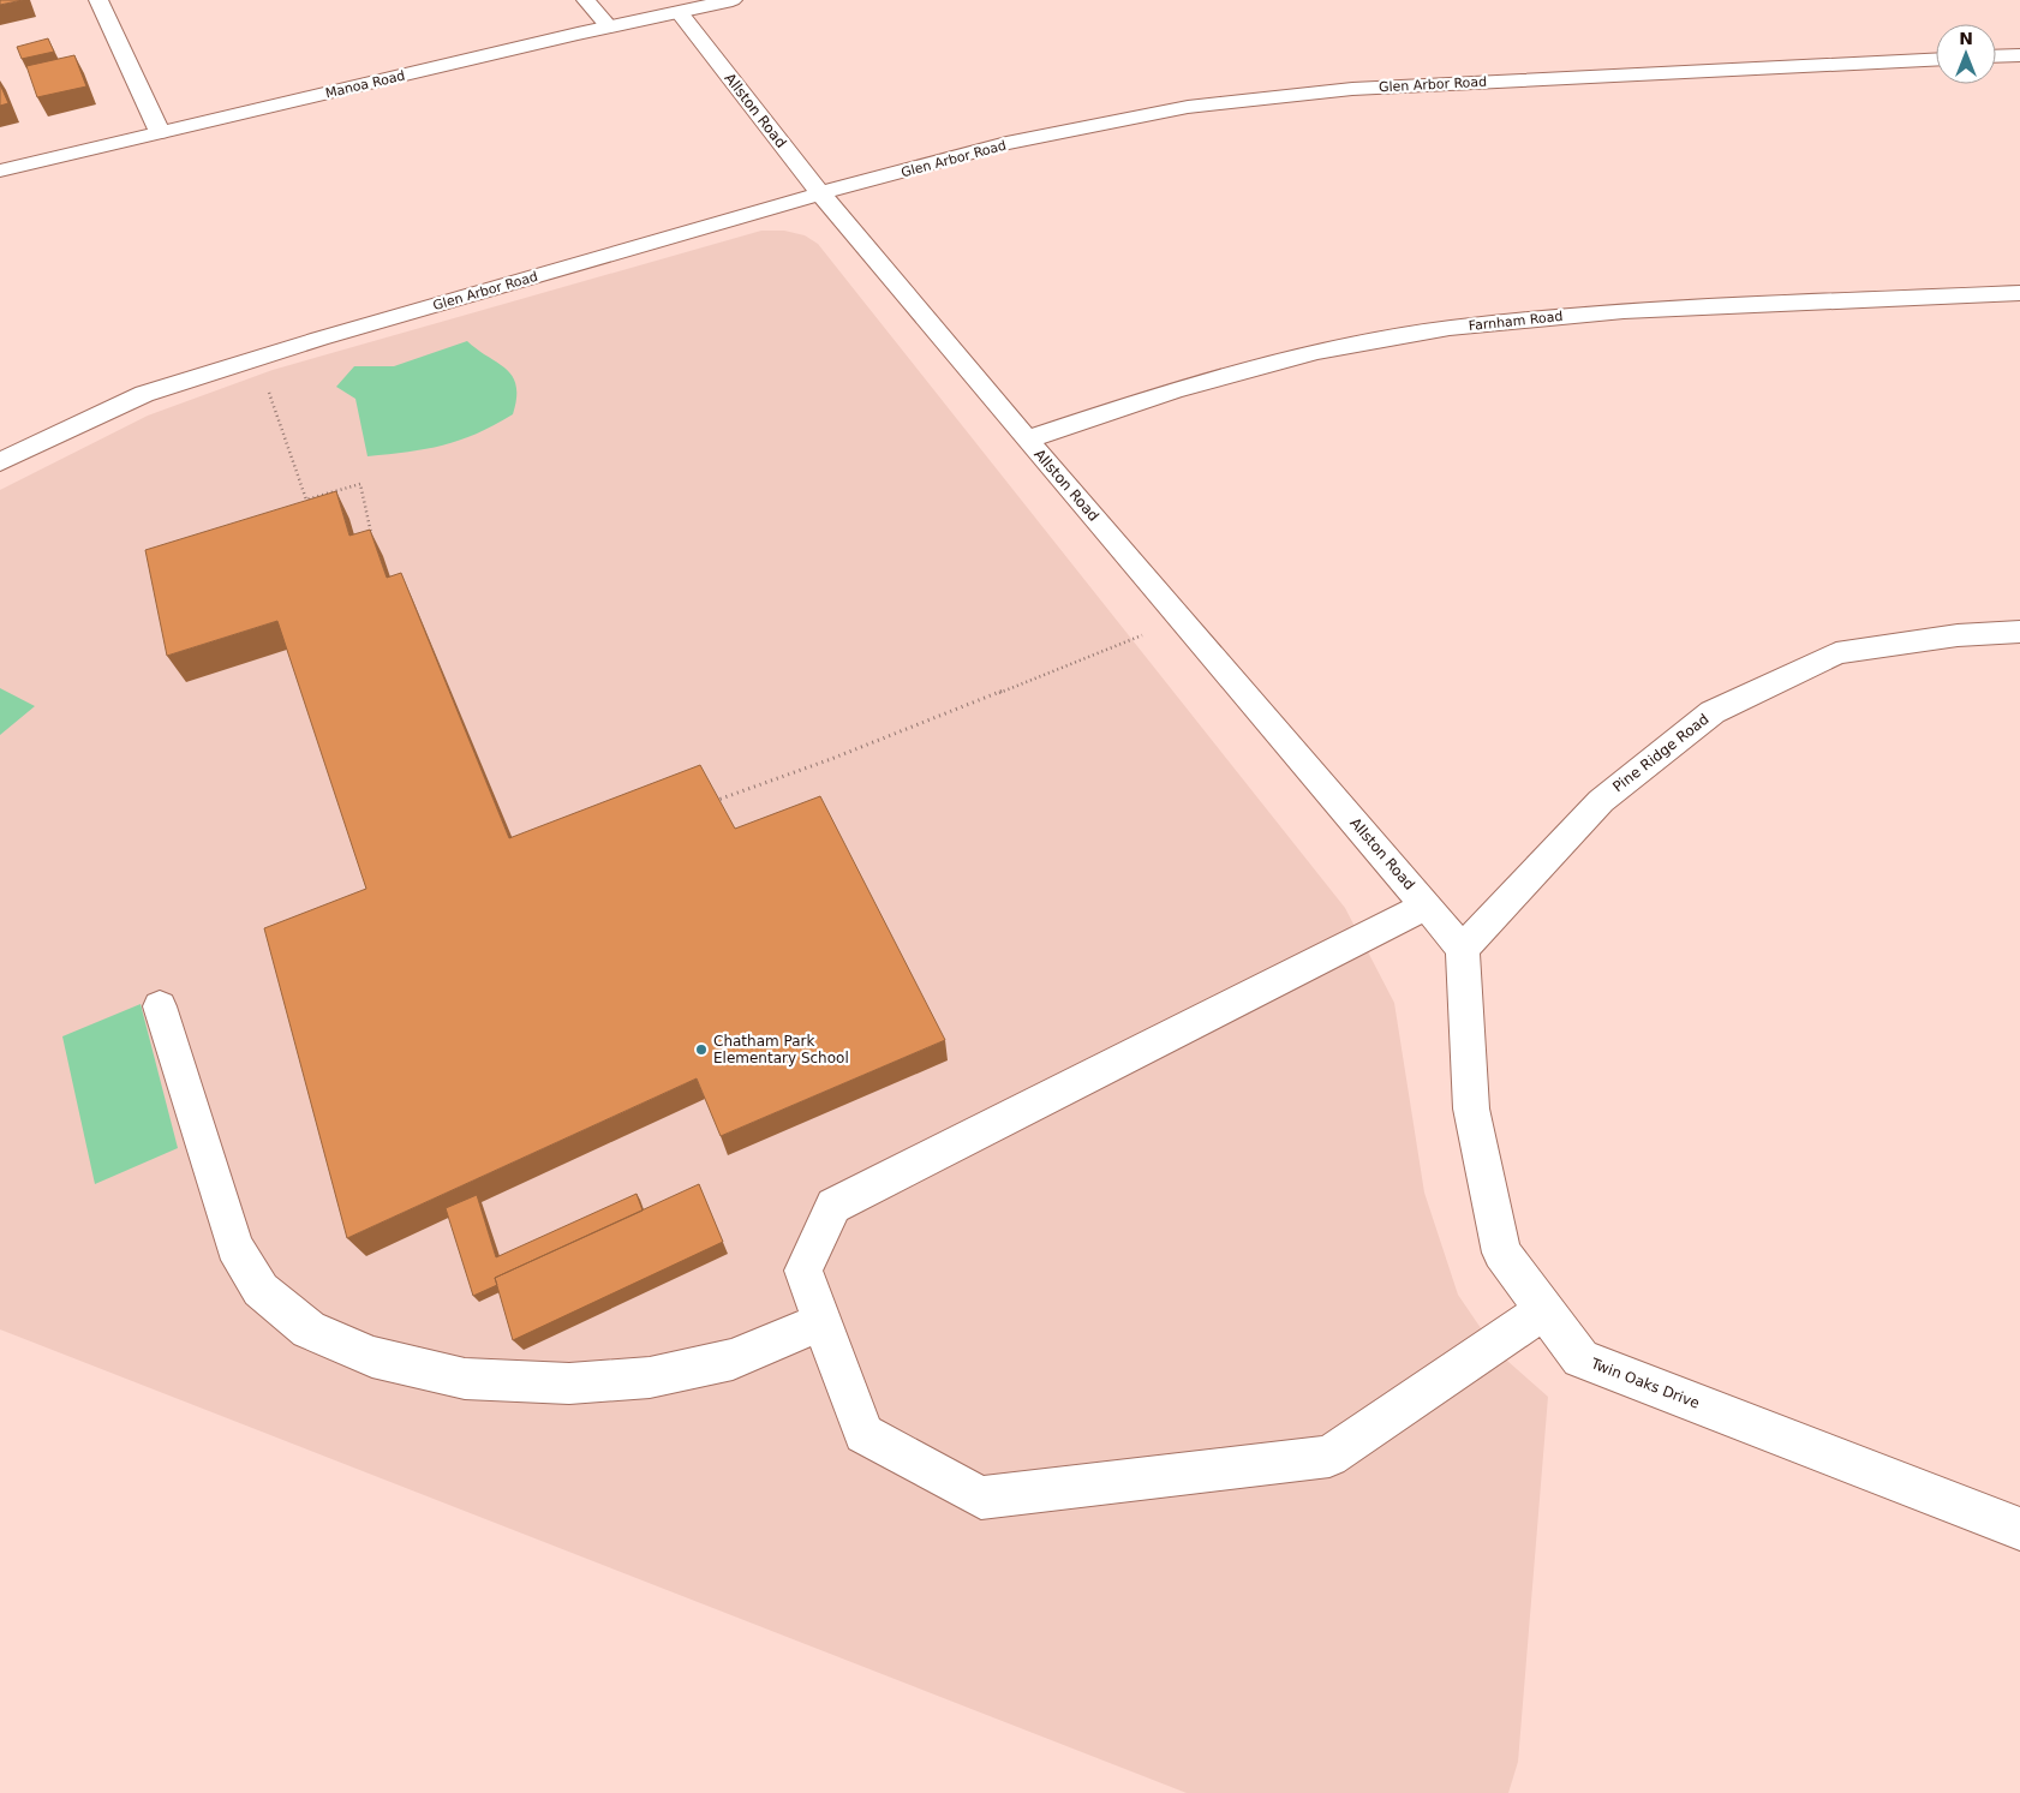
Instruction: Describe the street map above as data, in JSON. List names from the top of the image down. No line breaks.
{"streets":{"street":["Manoa Road","Glen Arbor Road","Allston Road","Farnham Road","Pine Ridge Road","Twin Oaks Drive"]},"crossings":[["Manoa Road","Allston Road"],["Glen Arbor Road","Allston Road"],["Allston Road","Farnham Road"],["Allston Road","Pine Ridge Road"],["Allston Road","Twin Oaks Drive"],["Pine Ridge Road","Twin Oaks Drive"]],"places":["Chatham Park Elementary School"],"north":"top"}
